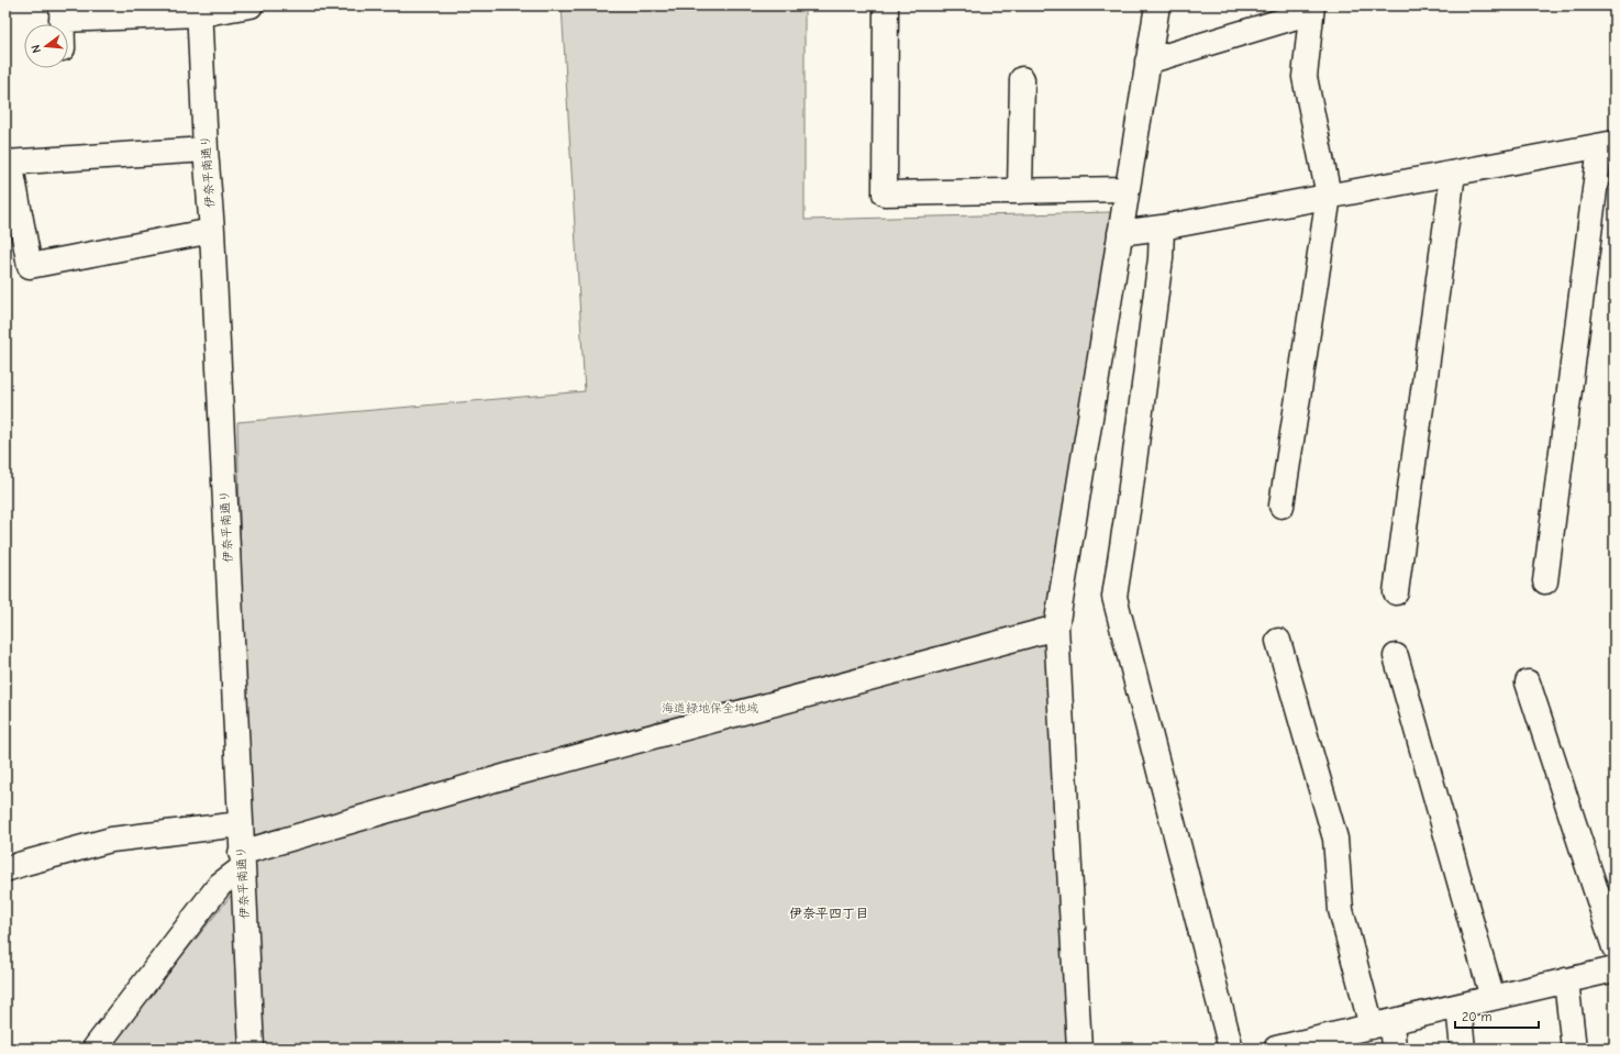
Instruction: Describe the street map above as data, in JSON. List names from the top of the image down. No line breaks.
{"streets":{"street":["伊奈平南通り"]},"districts":["伊奈平四丁目"],"parks":["海道緑地保全地域"],"scale_bar":"20 m","north":"left"}
